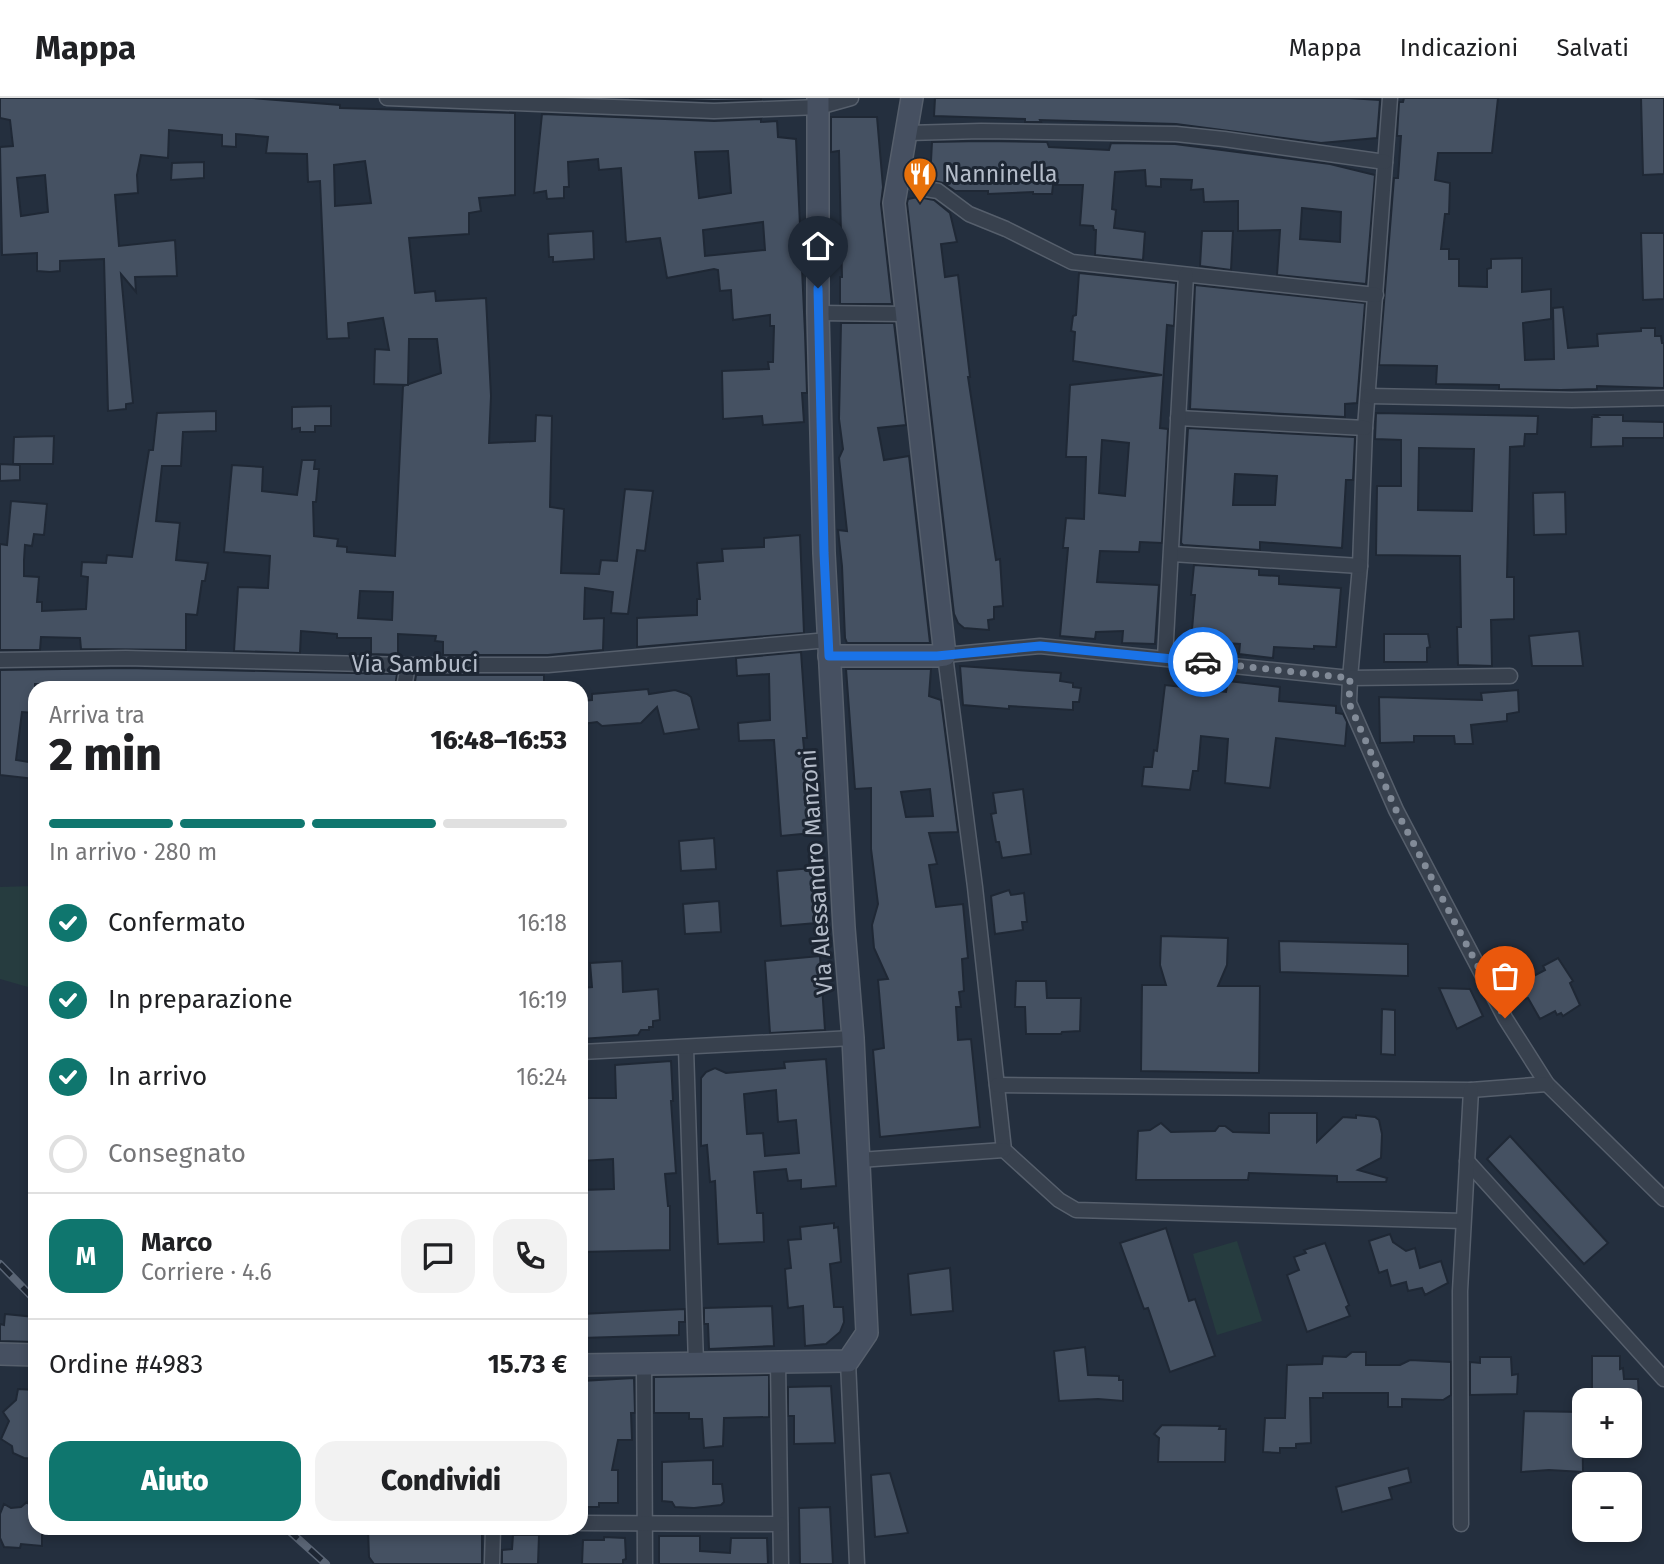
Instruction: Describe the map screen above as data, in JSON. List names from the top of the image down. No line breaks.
{"streets":{"main road":["Via Alessandro Manzoni"],"street":["Via Sambuci"]},"crossings":[["Via Sambuci","Via Alessandro Manzoni"]],"places":{"restaurant":["Nanninella"]},"page":{"header":"Mappa","nav":["Mappa","Indicazioni","Salvati"],"heading":["2 min","Arriva tra","16:48–16:53"],"panel":["Marco","Corriere · 4.6","Ordine #4983","15.73 €"],"bar":"In arrivo · 280 m","list":[["Confermato","16:18"],["In preparazione","16:19"],["In arrivo","16:24"],"Consegnato"],"round":"M","map_buttons":["+","−"],"buttons":["Aiuto","Condividi"]}}
